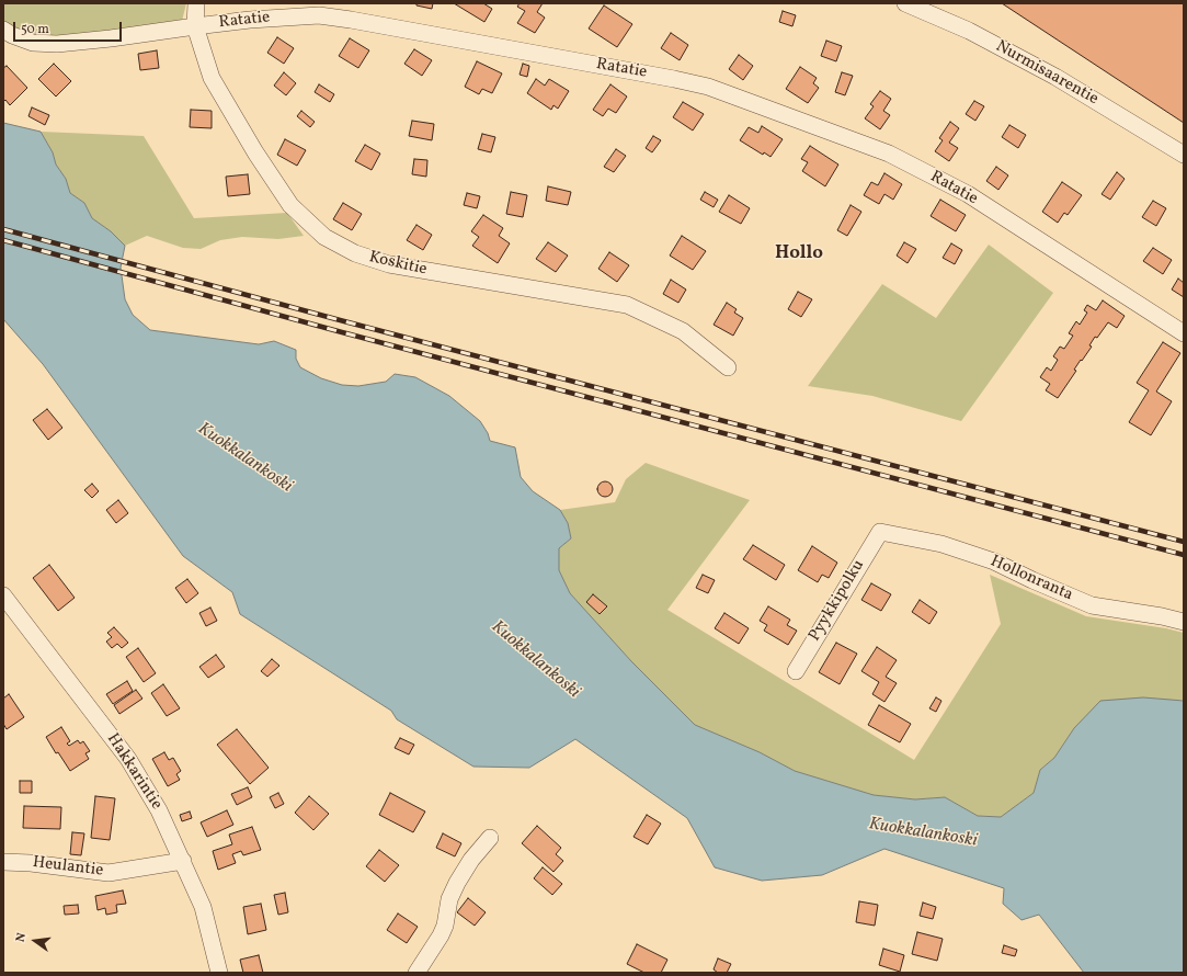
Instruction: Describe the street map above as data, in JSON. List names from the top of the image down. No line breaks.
{"streets":{"street":["Ratatie","Nurmisaarentie","Koskitie","Hollonranta","Pyykkipolku","Hakkarintie","Heulantie"]},"crossings":[["Ratatie","Koskitie"],["Hollonranta","Pyykkipolku"],["Hakkarintie","Heulantie"]],"districts":["Hollo"],"water":["Kuokkalankoski"],"scale_bar":"50 m","north":"left"}
